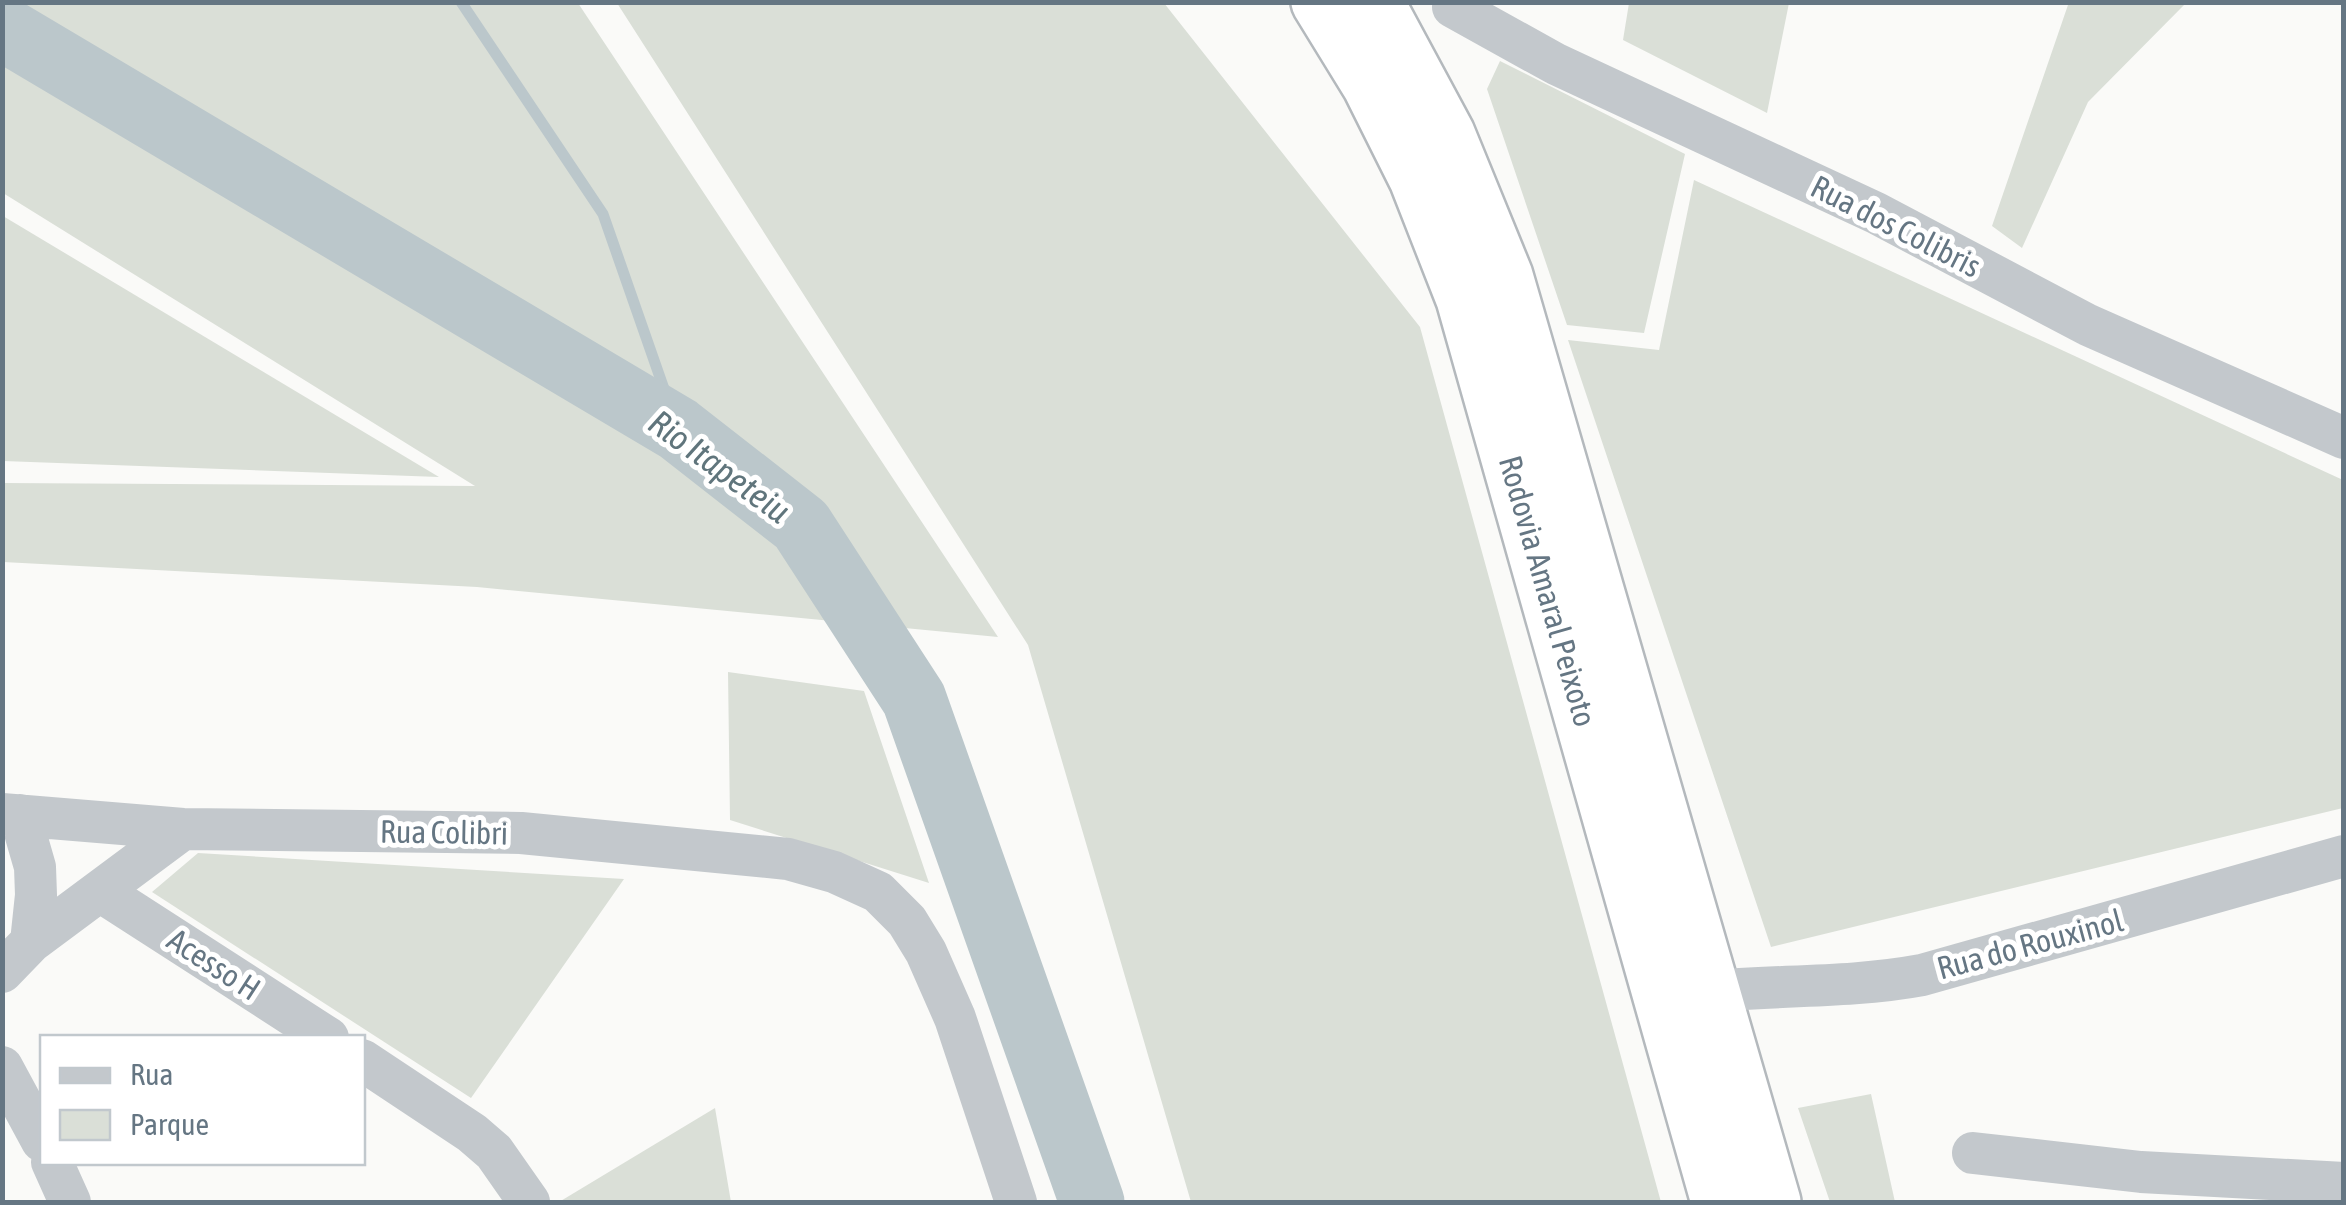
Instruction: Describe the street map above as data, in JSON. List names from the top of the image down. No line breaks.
{"streets":{"highway":["Rodovia Amaral Peixoto"],"street":["Rua dos Colibris","Rua Colibri","Rua do Rouxinol","Acesso H"]},"crossings":[["Rodovia Amaral Peixoto","Rua do Rouxinol"]],"water":["Rio Itapeteiu"],"legend":["Rua","Parque"]}
